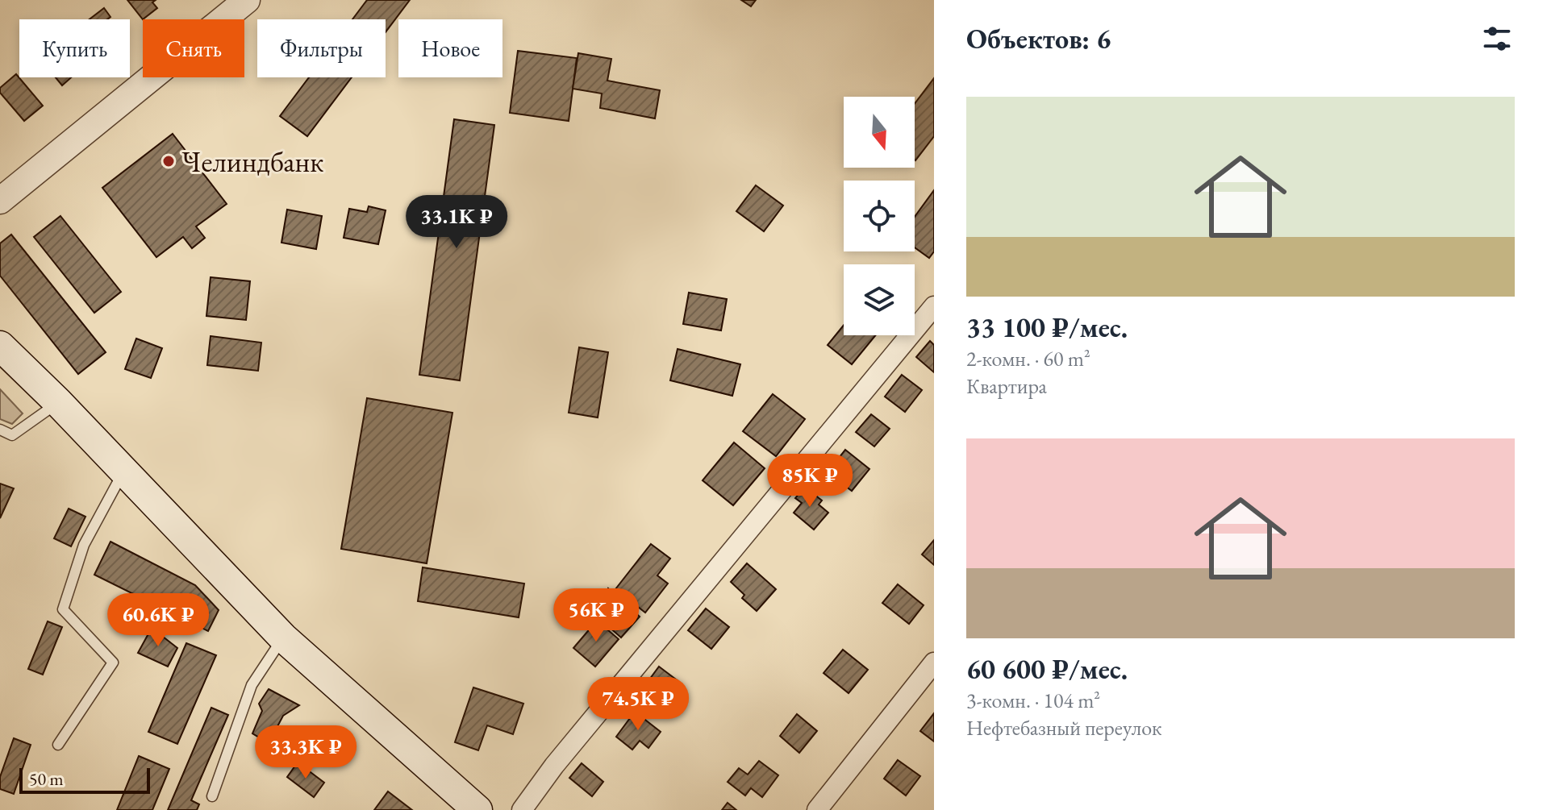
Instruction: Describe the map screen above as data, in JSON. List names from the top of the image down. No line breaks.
{"places":["Челиндбанк"],"scale_bar":"50 m","north":"bottom","page":{"heading":"Объектов: 6","chip":["Купить","Снять","Фильтры","Новое"],"list":[{"name":"33 100 ₽/мес.","note":"2-комн. · 60 m² · Квартира"},{"name":"60 600 ₽/мес.","note":"3-комн. · 104 m² · Нефтебазный переулок"}],"price":["33.1K ₽","85K ₽","56K ₽","60.6K ₽","74.5K ₽","33.3K ₽"],"scale":"50 m"}}
